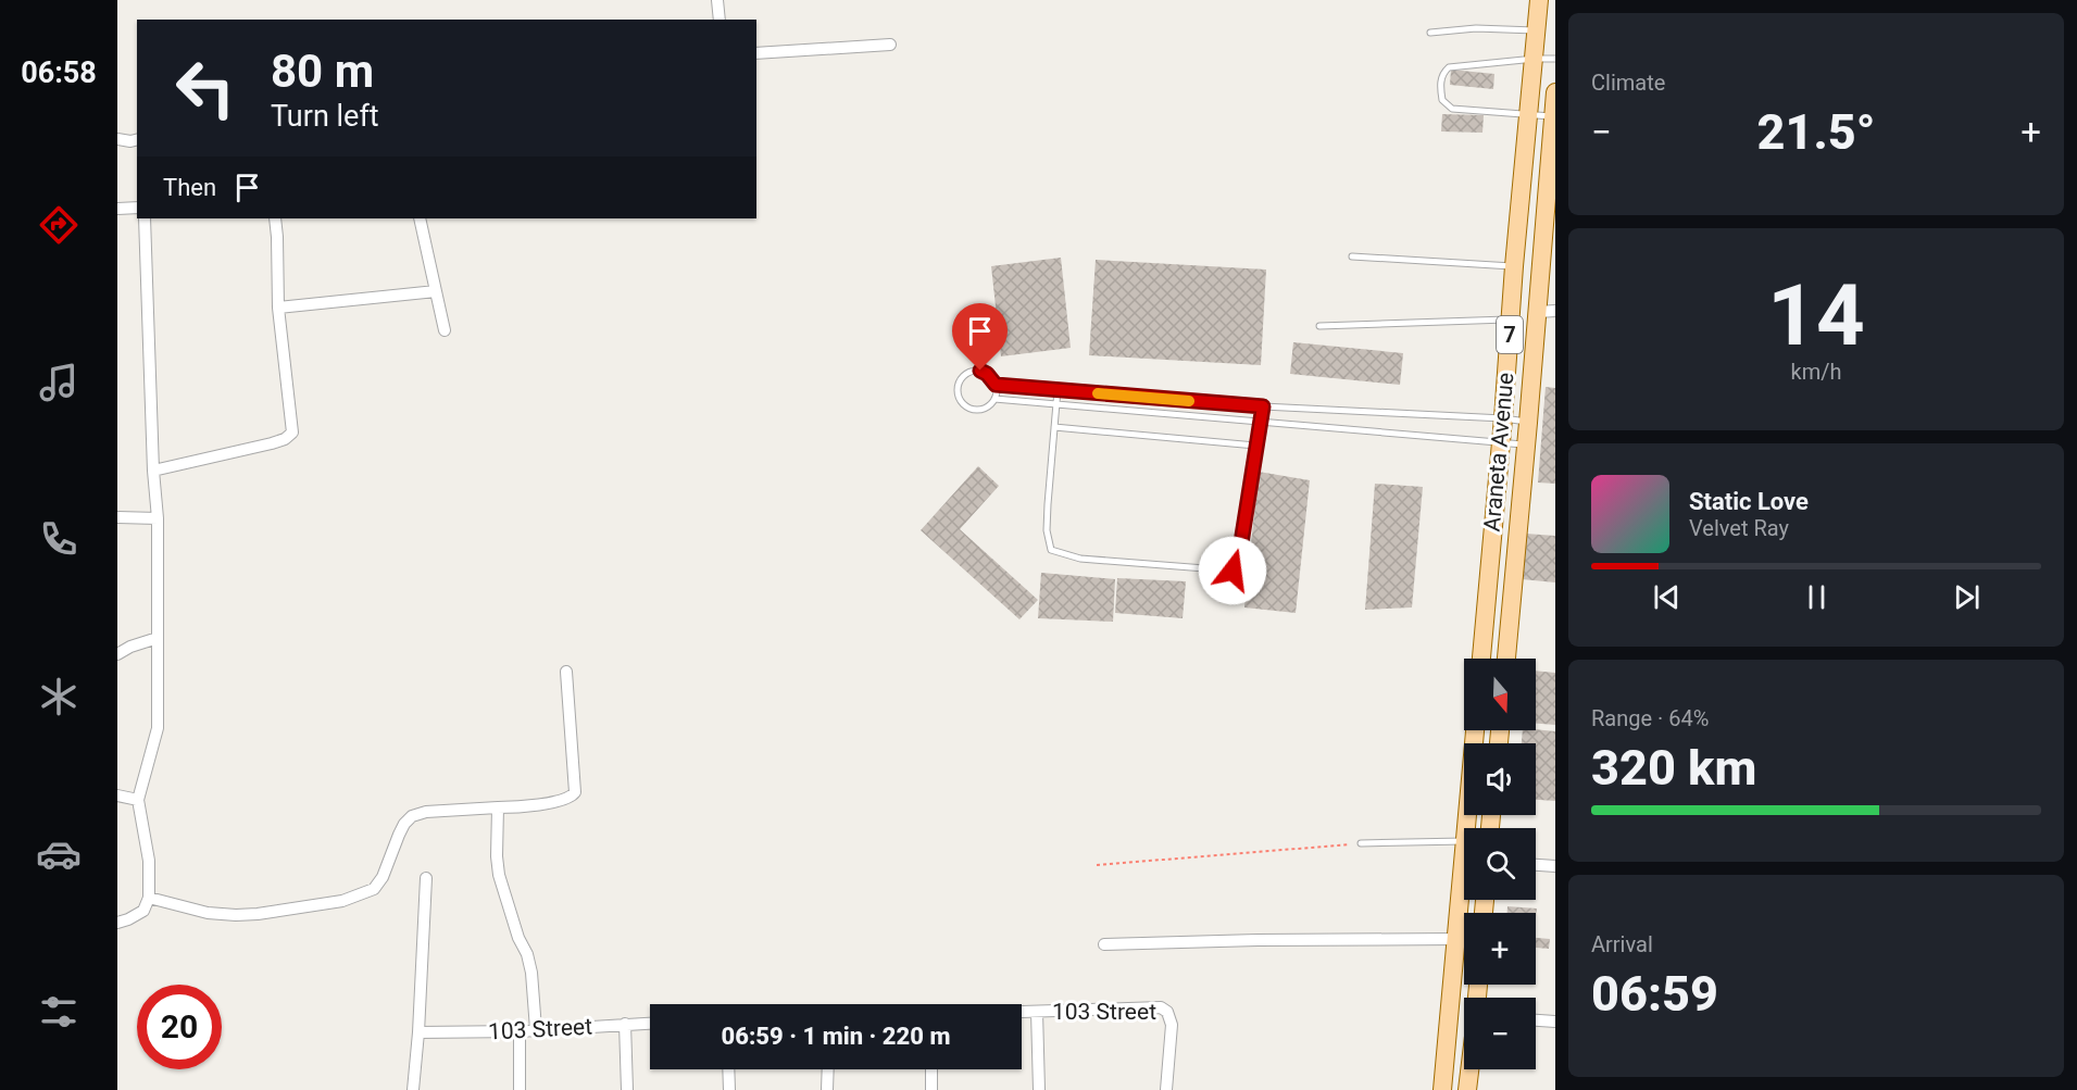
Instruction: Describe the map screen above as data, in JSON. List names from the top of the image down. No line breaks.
{"streets":{"main road":["7","Araneta Avenue"],"street":["103 Street"]},"north":"bottom","page":{"tabs":"06:58","tile":["Climate",["14","km/h"],["Range · 64%","320 km"],["Arrival","06:59"]],"turn":["80 m","Turn left"],"heat":["−","21.5°","+"],"then":"Then","song":["Static Love","Velvet Ray"],"map_buttons":["+","−"],"limit":"20","trip":"06:59 · 1 min · 220 m"}}
